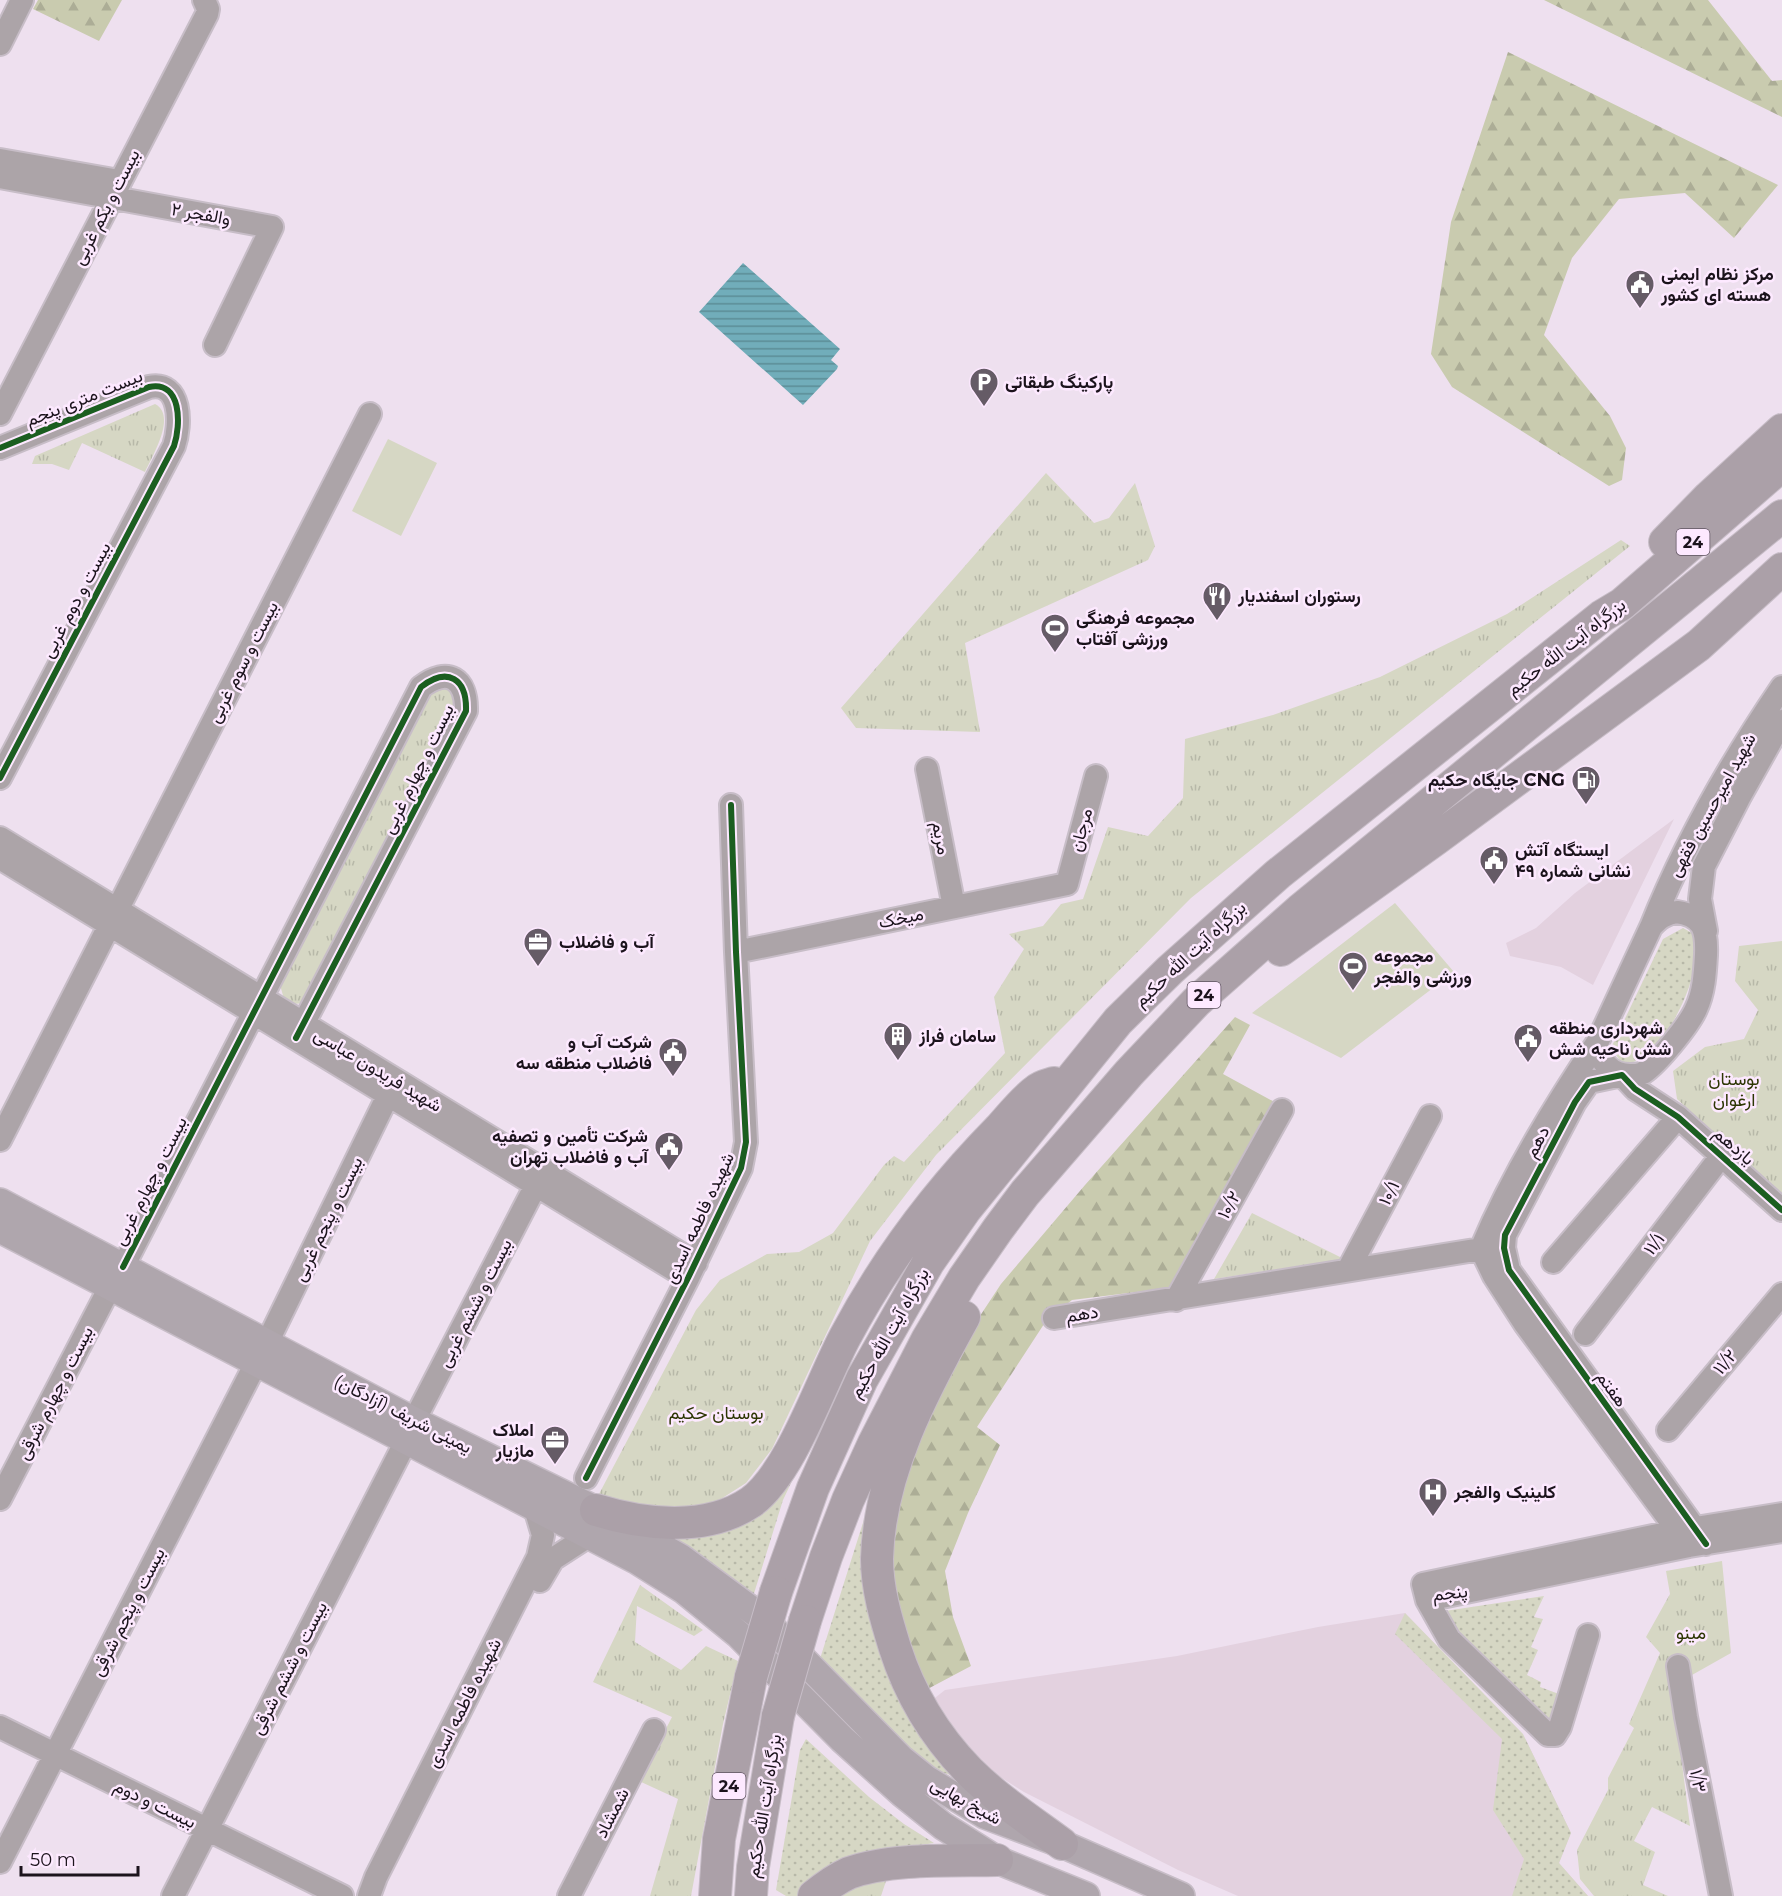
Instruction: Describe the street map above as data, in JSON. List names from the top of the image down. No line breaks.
{"streets":{"highway":["24","بزرگراه آیت الله حکیم"],"main road":["یمینی شریف (آزادگان)","شیخ بهایی"],"street":["بیست و یکم غربی","والفجر ۲","بیست متری پنجم","بیست و دوم غربی","بیست و سوم غربی","بیست و چهارم غربی","شهید امیرحسین فقهی","مرجان","مریم","میخک","شهید فریدون عباسی","دهم","یازدهم","۱۰/۱","۱۰/۲","شهیده فاطمه اسدی","بیست و پنجم غربی","۱۱/۱","بیست و ششم غربی","۱۱/۲","هفتم","بیست و چهارم شرقی","پنجم","بیست و پنجم شرقی","بیست و ششم شرقی","۱/۳","بیست و دوم","شمشاد"]},"crossings":[["بیست و یکم غربی","والفجر ۲"],["بیست متری پنجم","بیست و دوم غربی"],["بزرگراه آیت الله حکیم","یمینی شریف (آزادگان)"],["بزرگراه آیت الله حکیم","شیخ بهایی"],["بیست و سوم غربی","شهید فریدون عباسی"],["بیست و چهارم غربی","شهید فریدون عباسی"],["بیست و چهارم غربی","بیست و چهارم شرقی"],["بیست و چهارم غربی","یمینی شریف (آزادگان)"],["شهید امیرحسین فقهی","دهم"],["شهید امیرحسین فقهی","یازدهم"],["مرجان","میخک"],["مریم","میخک"],["میخک","شهیده فاطمه اسدی"],["شهید فریدون عباسی","شهیده فاطمه اسدی"],["شهید فریدون عباسی","بیست و پنجم غربی"],["شهید فریدون عباسی","بیست و ششم غربی"],["دهم","یازدهم"],["دهم","۱۰/۱"],["دهم","۱۰/۲"],["دهم","هفتم"],["یازدهم","۱۱/۱"],["شهیده فاطمه اسدی","یمینی شریف (آزادگان)"],["بیست و پنجم غربی","یمینی شریف (آزادگان)"],["بیست و پنجم غربی","بیست و پنجم شرقی"],["بیست و ششم غربی","یمینی شریف (آزادگان)"],["بیست و ششم غربی","بیست و ششم شرقی"],["هفتم","پنجم"],["بیست و چهارم شرقی","یمینی شریف (آزادگان)"],["یمینی شریف (آزادگان)","بیست و پنجم شرقی"],["یمینی شریف (آزادگان)","بیست و ششم شرقی"],["یمینی شریف (آزادگان)","شیخ بهایی"],["بیست و پنجم شرقی","بیست و دوم"],["بیست و ششم شرقی","بیست و دوم"]],"parks":["بوستان ارغوان","بوستان حکیم","مینو"],"places":{"public building":["مرکز نظام ایمنی هسته ای کشور","ایستگاه آتش نشانی شماره ۴۹","شهرداری منطقه شش ناحیه شش","شرکت آب و فاضلاب منطقه سه","شركت تأمين و تصفيه آب و فاضلاب تهران"],"parking":["پارکینگ طبقاتی"],"restaurant":["رستوران اسفندیار"],"sports":["مجموعه فرهنگی ورزشی آفتاب","مجموعه ورزشی والفجر"],"fuel station":["جایگاه حکیم CNG"],"office":["آب و فاضلاب","املاک مازیار"],"building":["سامان فراز"],"hospital":["کلینیک والفجر"]},"scale_bar":"50 m"}
